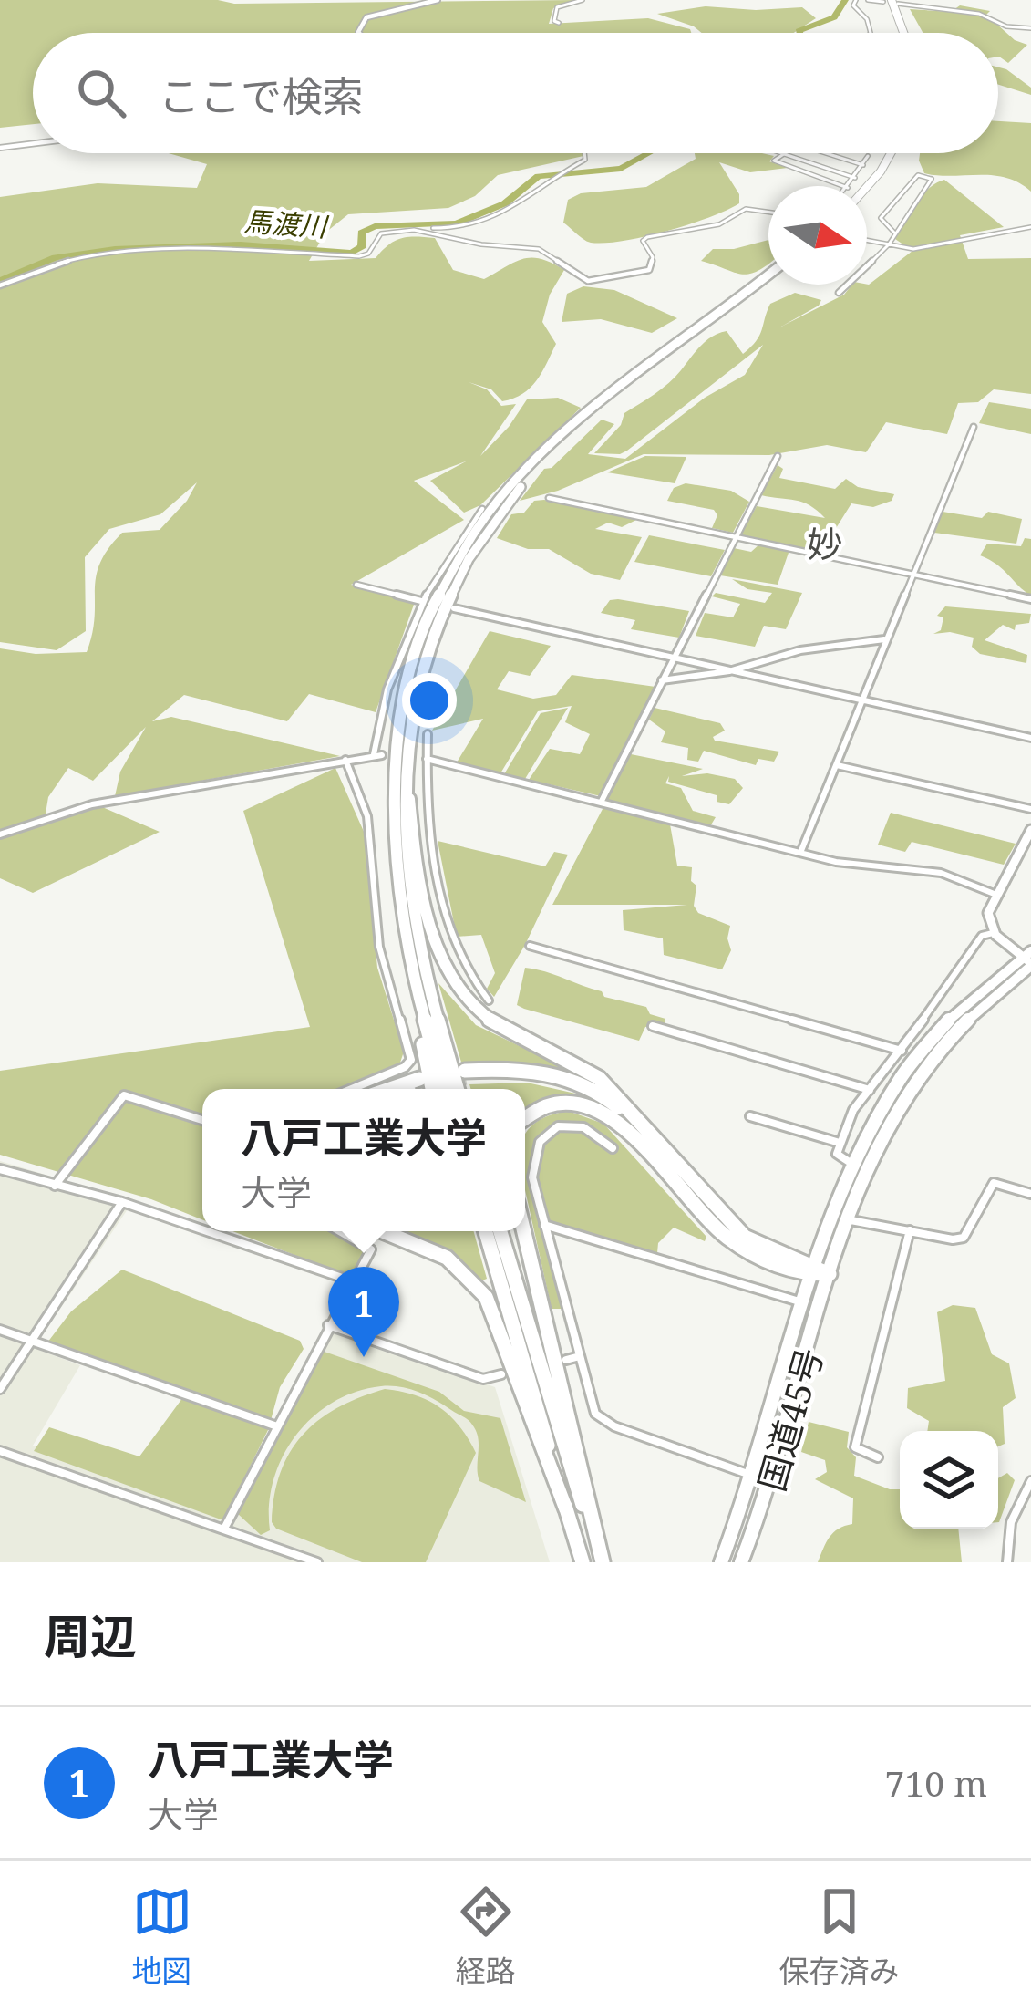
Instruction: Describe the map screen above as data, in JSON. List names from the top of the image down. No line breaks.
{"streets":{"highway":["国道45号"]},"districts":["妙"],"water":["馬渡川"],"north":"right","page":{"search":"ここで検索","popup":["八戸工業大学","大学"],"pins":"1","heading":"周辺","list":[{"mark":"1","name":"八戸工業大学","note":"大学","value":"710 m"}],"nav":["地図","経路","保存済み"]}}
